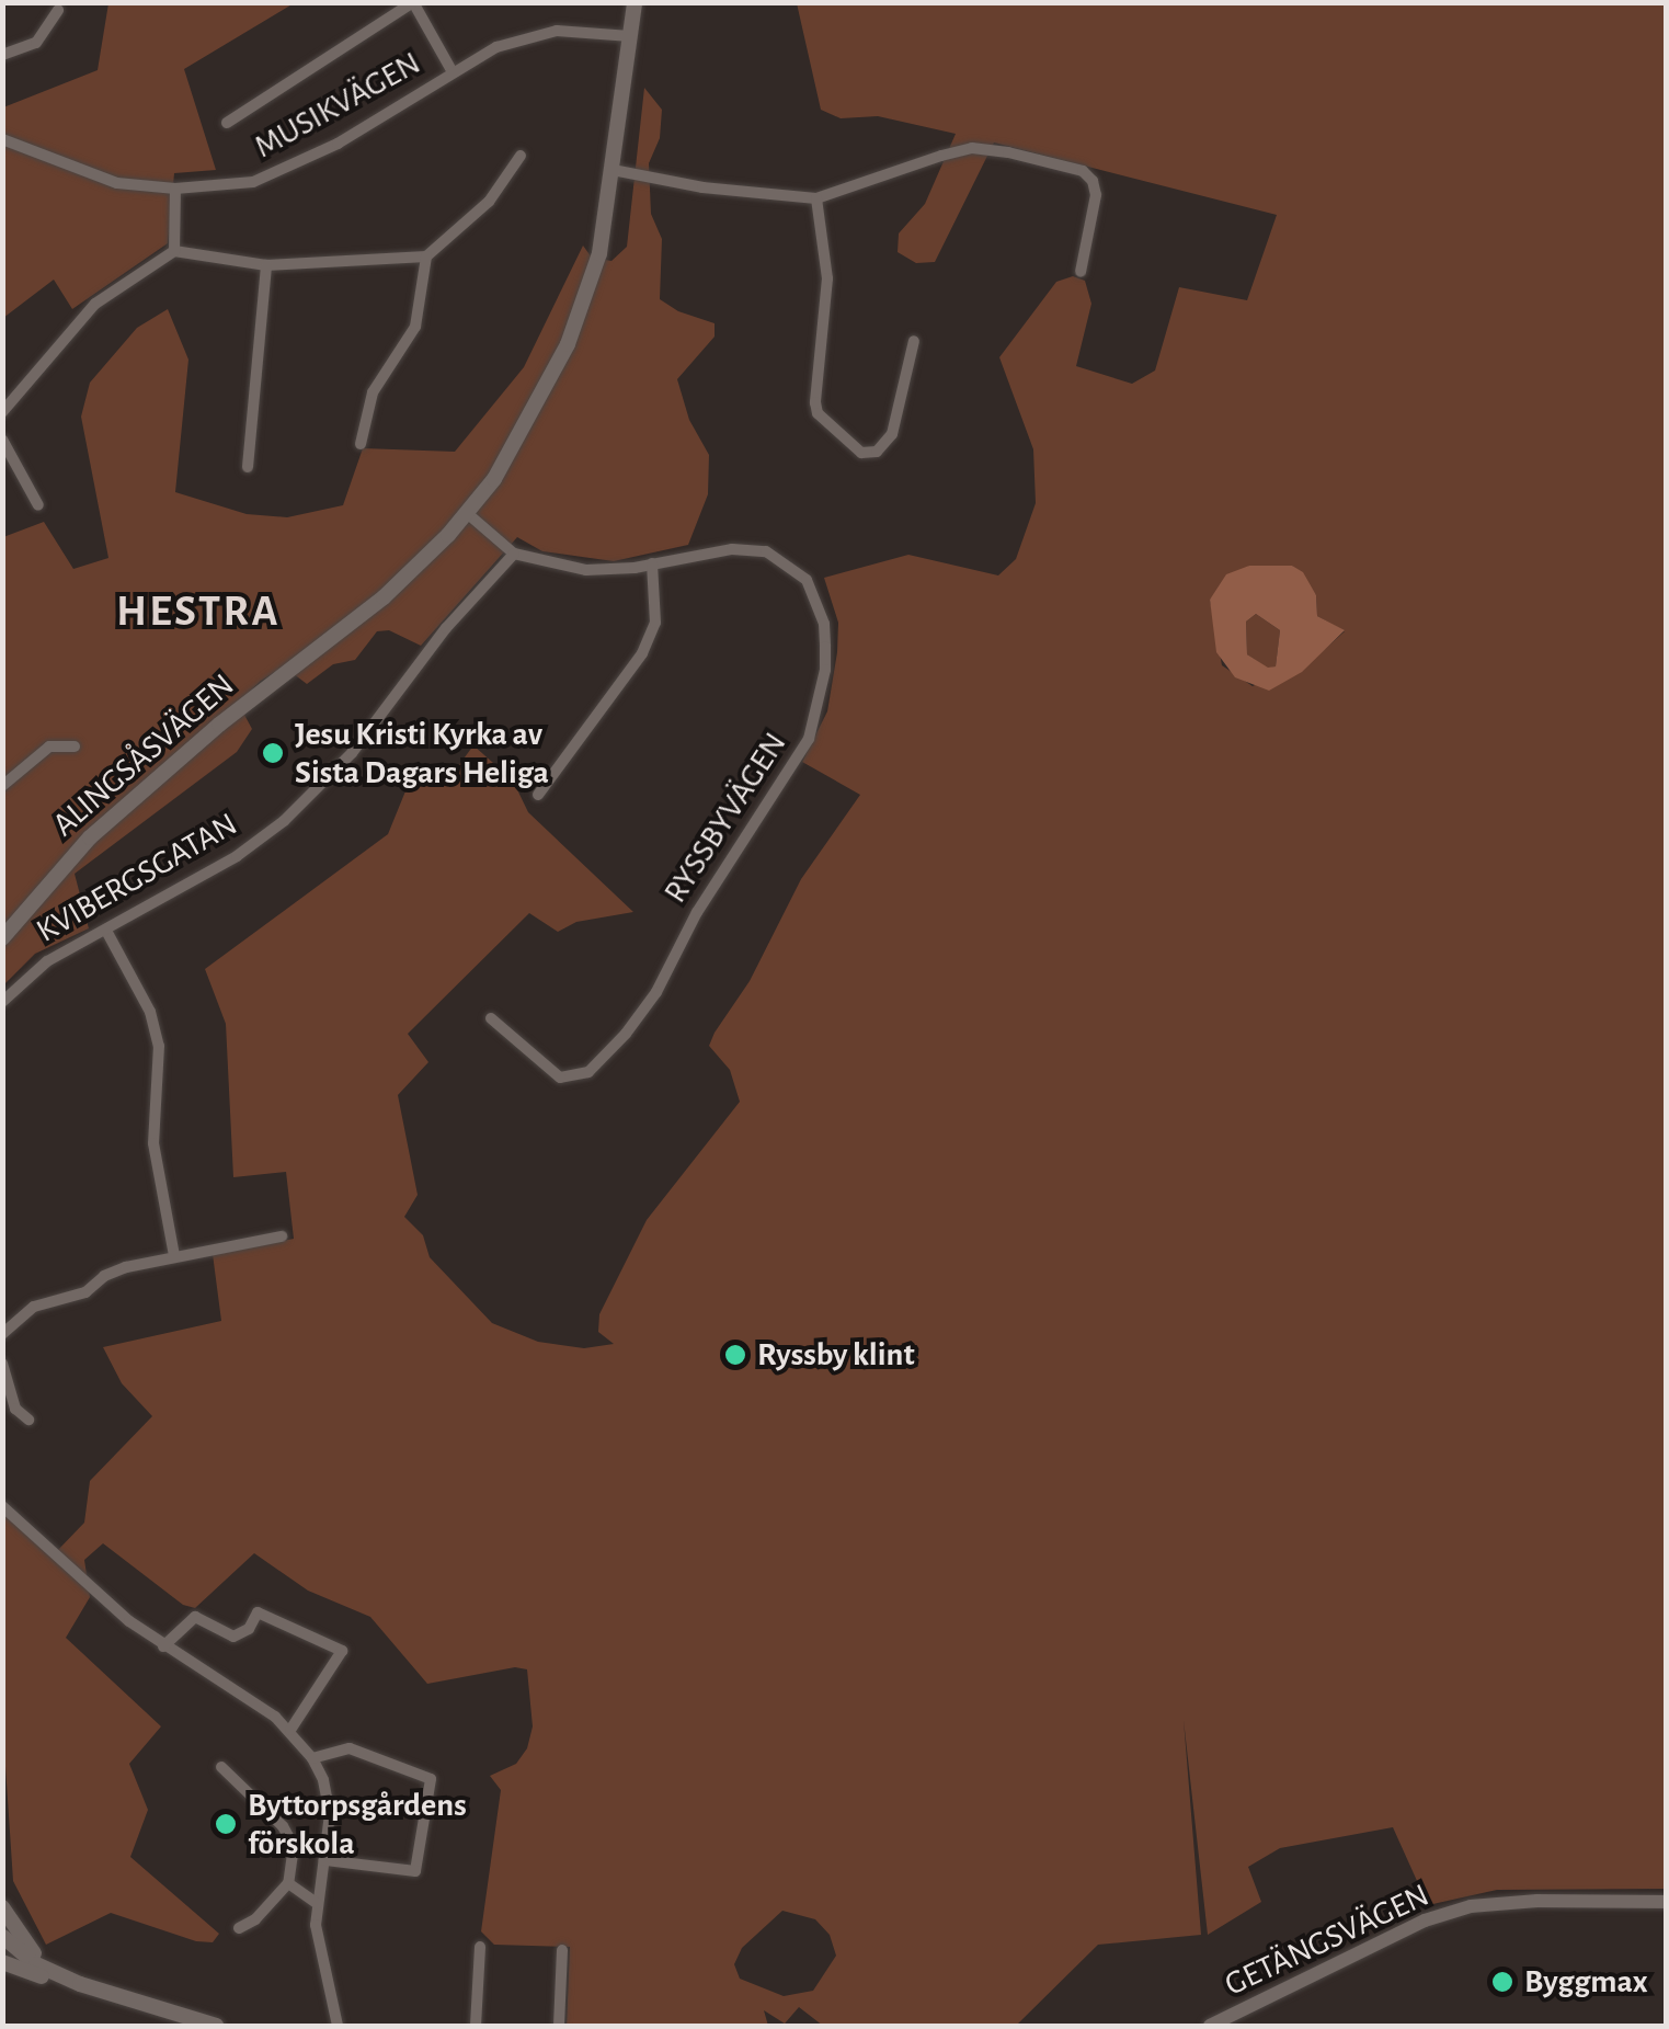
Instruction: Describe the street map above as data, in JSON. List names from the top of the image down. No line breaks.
{"streets":{"main road":["ALINGSÅSVÄGEN"],"street":["MUSIKVÄGEN","RYSSBYVÄGEN","KVIBERGSGATAN","GETÄNGSVÄGEN"]},"crossings":[["MUSIKVÄGEN","ALINGSÅSVÄGEN"],["ALINGSÅSVÄGEN","RYSSBYVÄGEN"],["RYSSBYVÄGEN","KVIBERGSGATAN"]],"districts":["HESTRA"],"places":["Jesu Kristi Kyrka av Sista Dagars Heliga","Ryssby klint","Byttorpsgårdens förskola","Byggmax"]}
